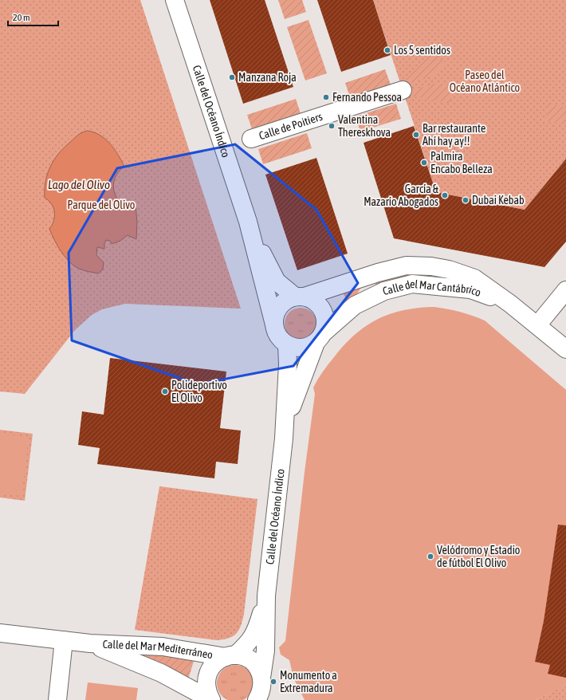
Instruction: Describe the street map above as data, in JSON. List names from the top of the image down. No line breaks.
{"streets":{"street":["Calle del Océano Índico","Calle de Poitiers","Calle del Mar Cantábrico","Calle del Mar Mediterráneo"]},"crossings":[["Calle del Océano Índico","Calle del Mar Cantábrico"],["Calle del Océano Índico","Calle del Mar Mediterráneo"]],"water":["Lago del Olivo"],"parks":["Paseo del Océano Atlántico","Parque del Olivo"],"places":["Los 5 sentidos","Manzana Roja","Fernando Pessoa","Valentina Thereskhova","Bar restaurante Ahí hay ay!!","Palmira Encabo Belleza","García & Mazarío Abogados","Dubai Kebab","Polideportivo El Olivo","Velódromo y Estadio de fútbol El Olivo","Monumento a Extremadura"],"scale_bar":"20 m"}
